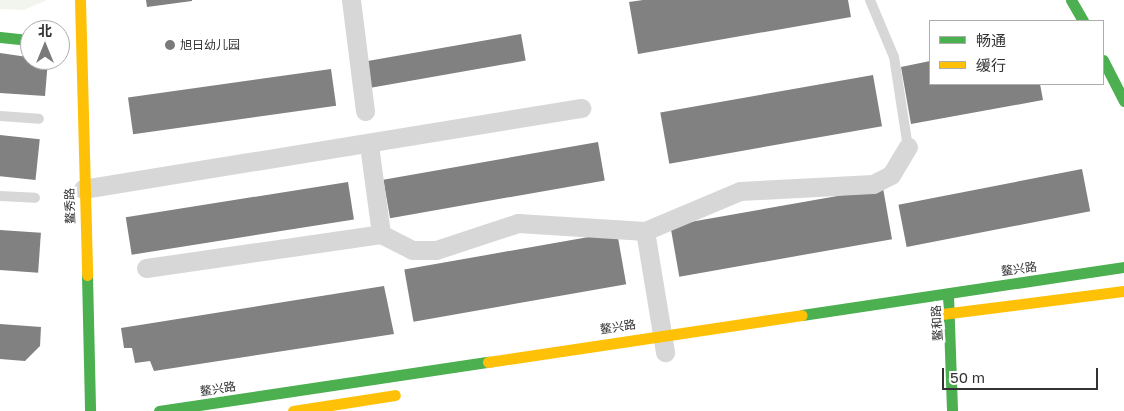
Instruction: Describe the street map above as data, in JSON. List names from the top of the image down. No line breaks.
{"streets":{"main road":["鳌秀路","鳌兴路","鳌和路"]},"crossings":[["鳌兴路","鳌和路"]],"places":["旭日幼儿园"],"legend":["畅通","缓行"],"scale_bar":"50 m","north":"top"}
